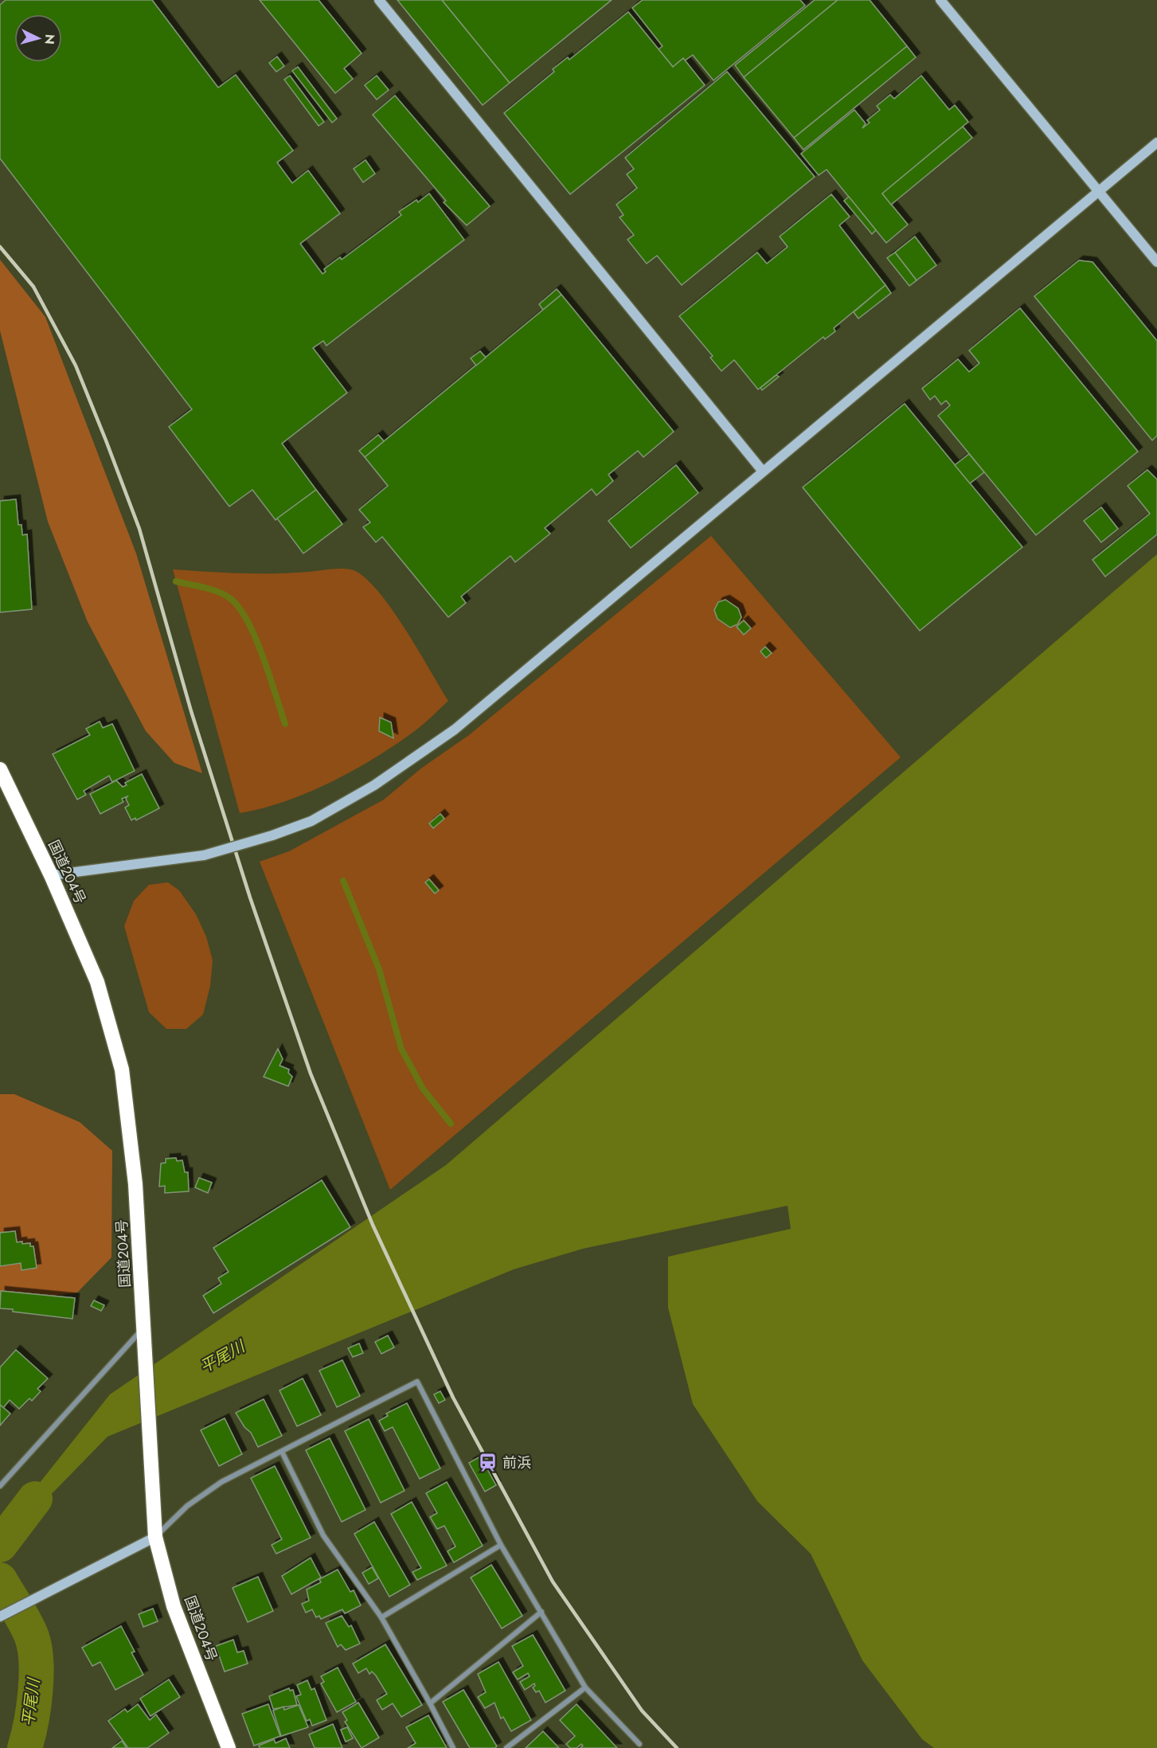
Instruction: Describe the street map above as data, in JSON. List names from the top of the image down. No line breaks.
{"streets":{"highway":["国道204号"]},"water":["平尾川"],"places":{"station":["前浜"]},"north":"right"}
